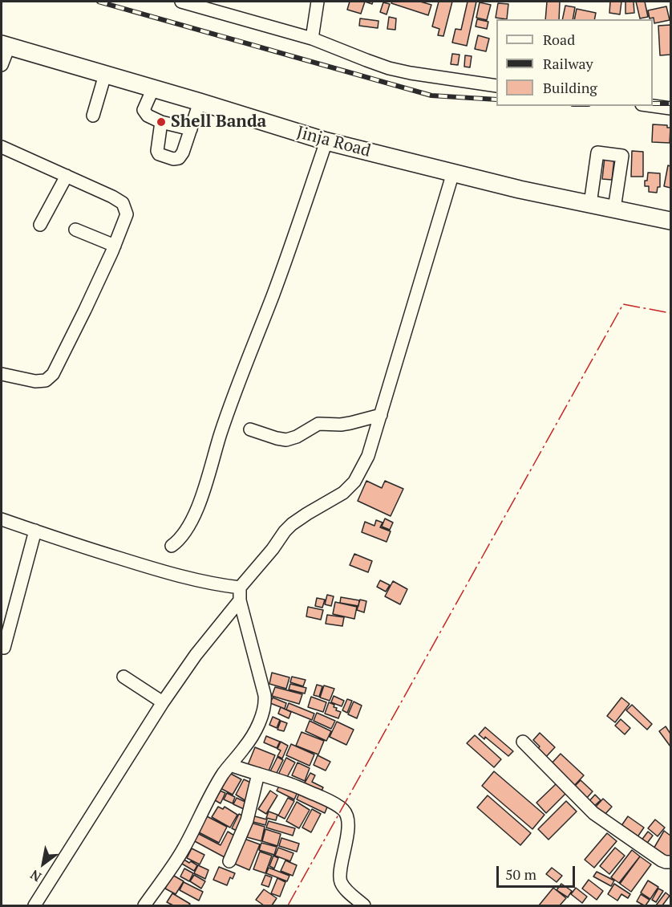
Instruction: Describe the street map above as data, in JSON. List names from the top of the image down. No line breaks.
{"streets":{"highway":["Jinja Road"]},"places":["Shell Banda"],"legend":["Road","Railway","Building"],"scale_bar":"50 m","north":"bottom left"}
